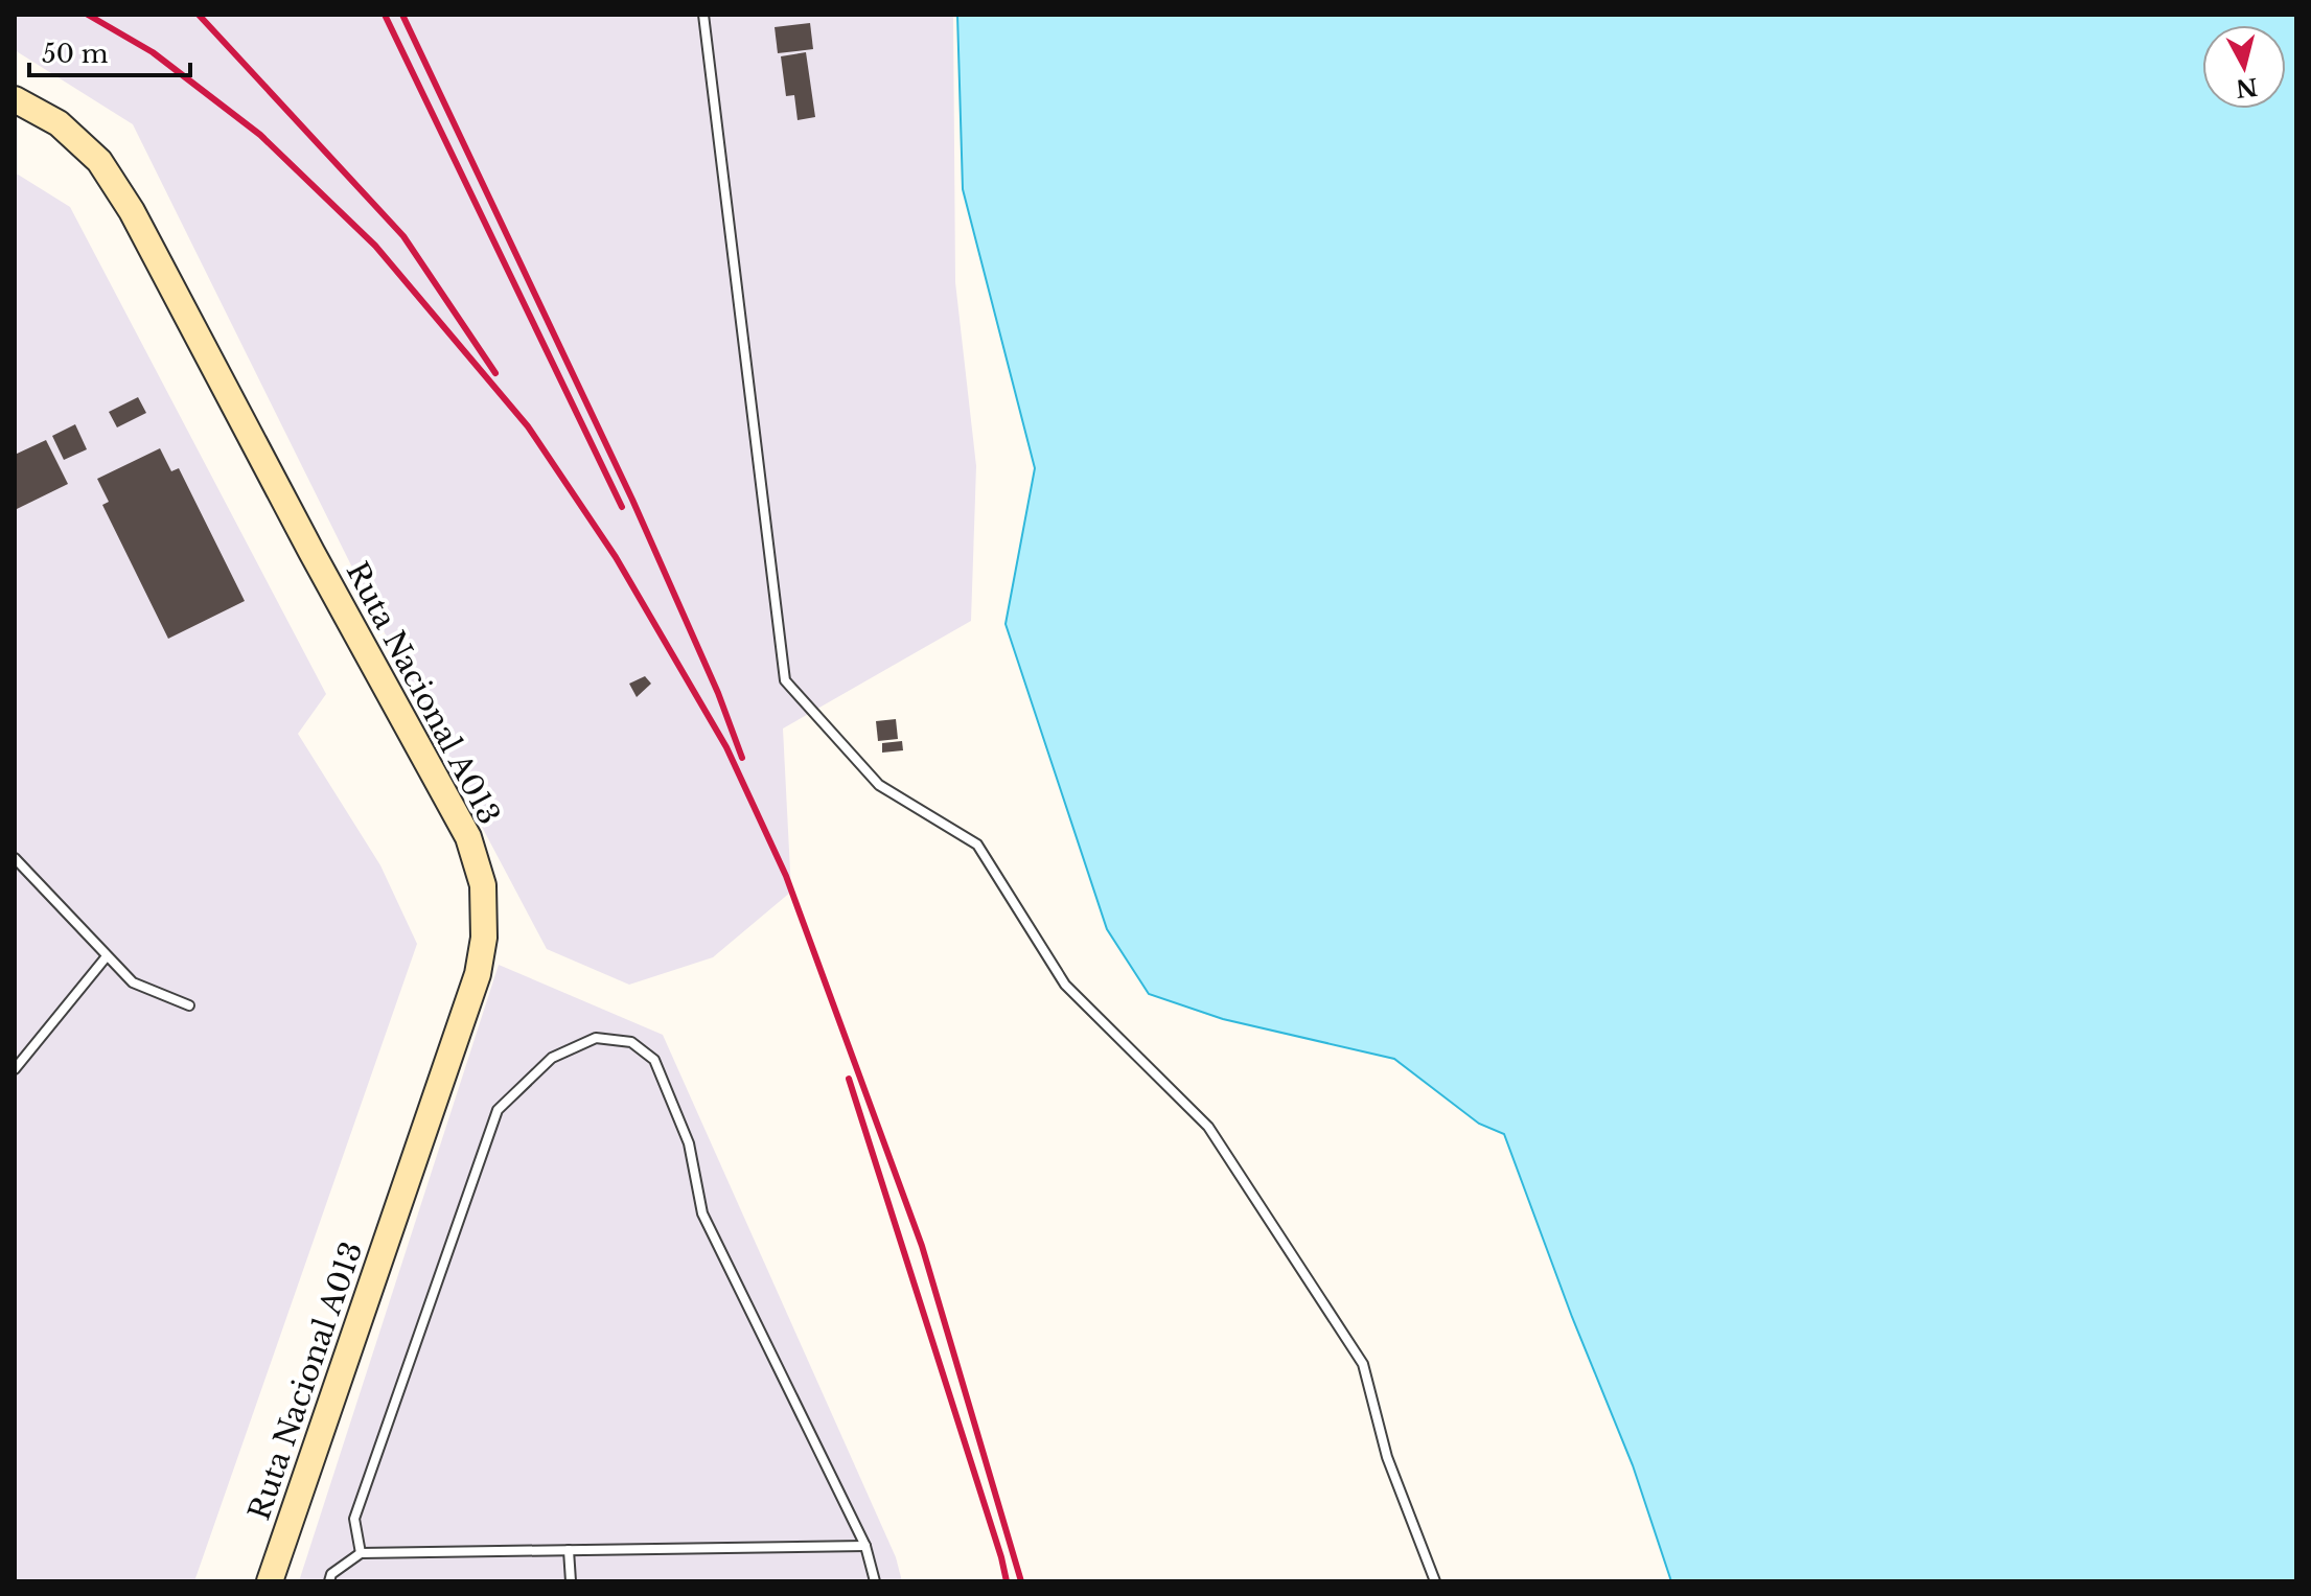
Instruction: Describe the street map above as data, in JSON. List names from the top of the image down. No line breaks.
{"streets":{"street":["Ruta Nacional A013"]},"scale_bar":"50 m","north":"bottom"}
